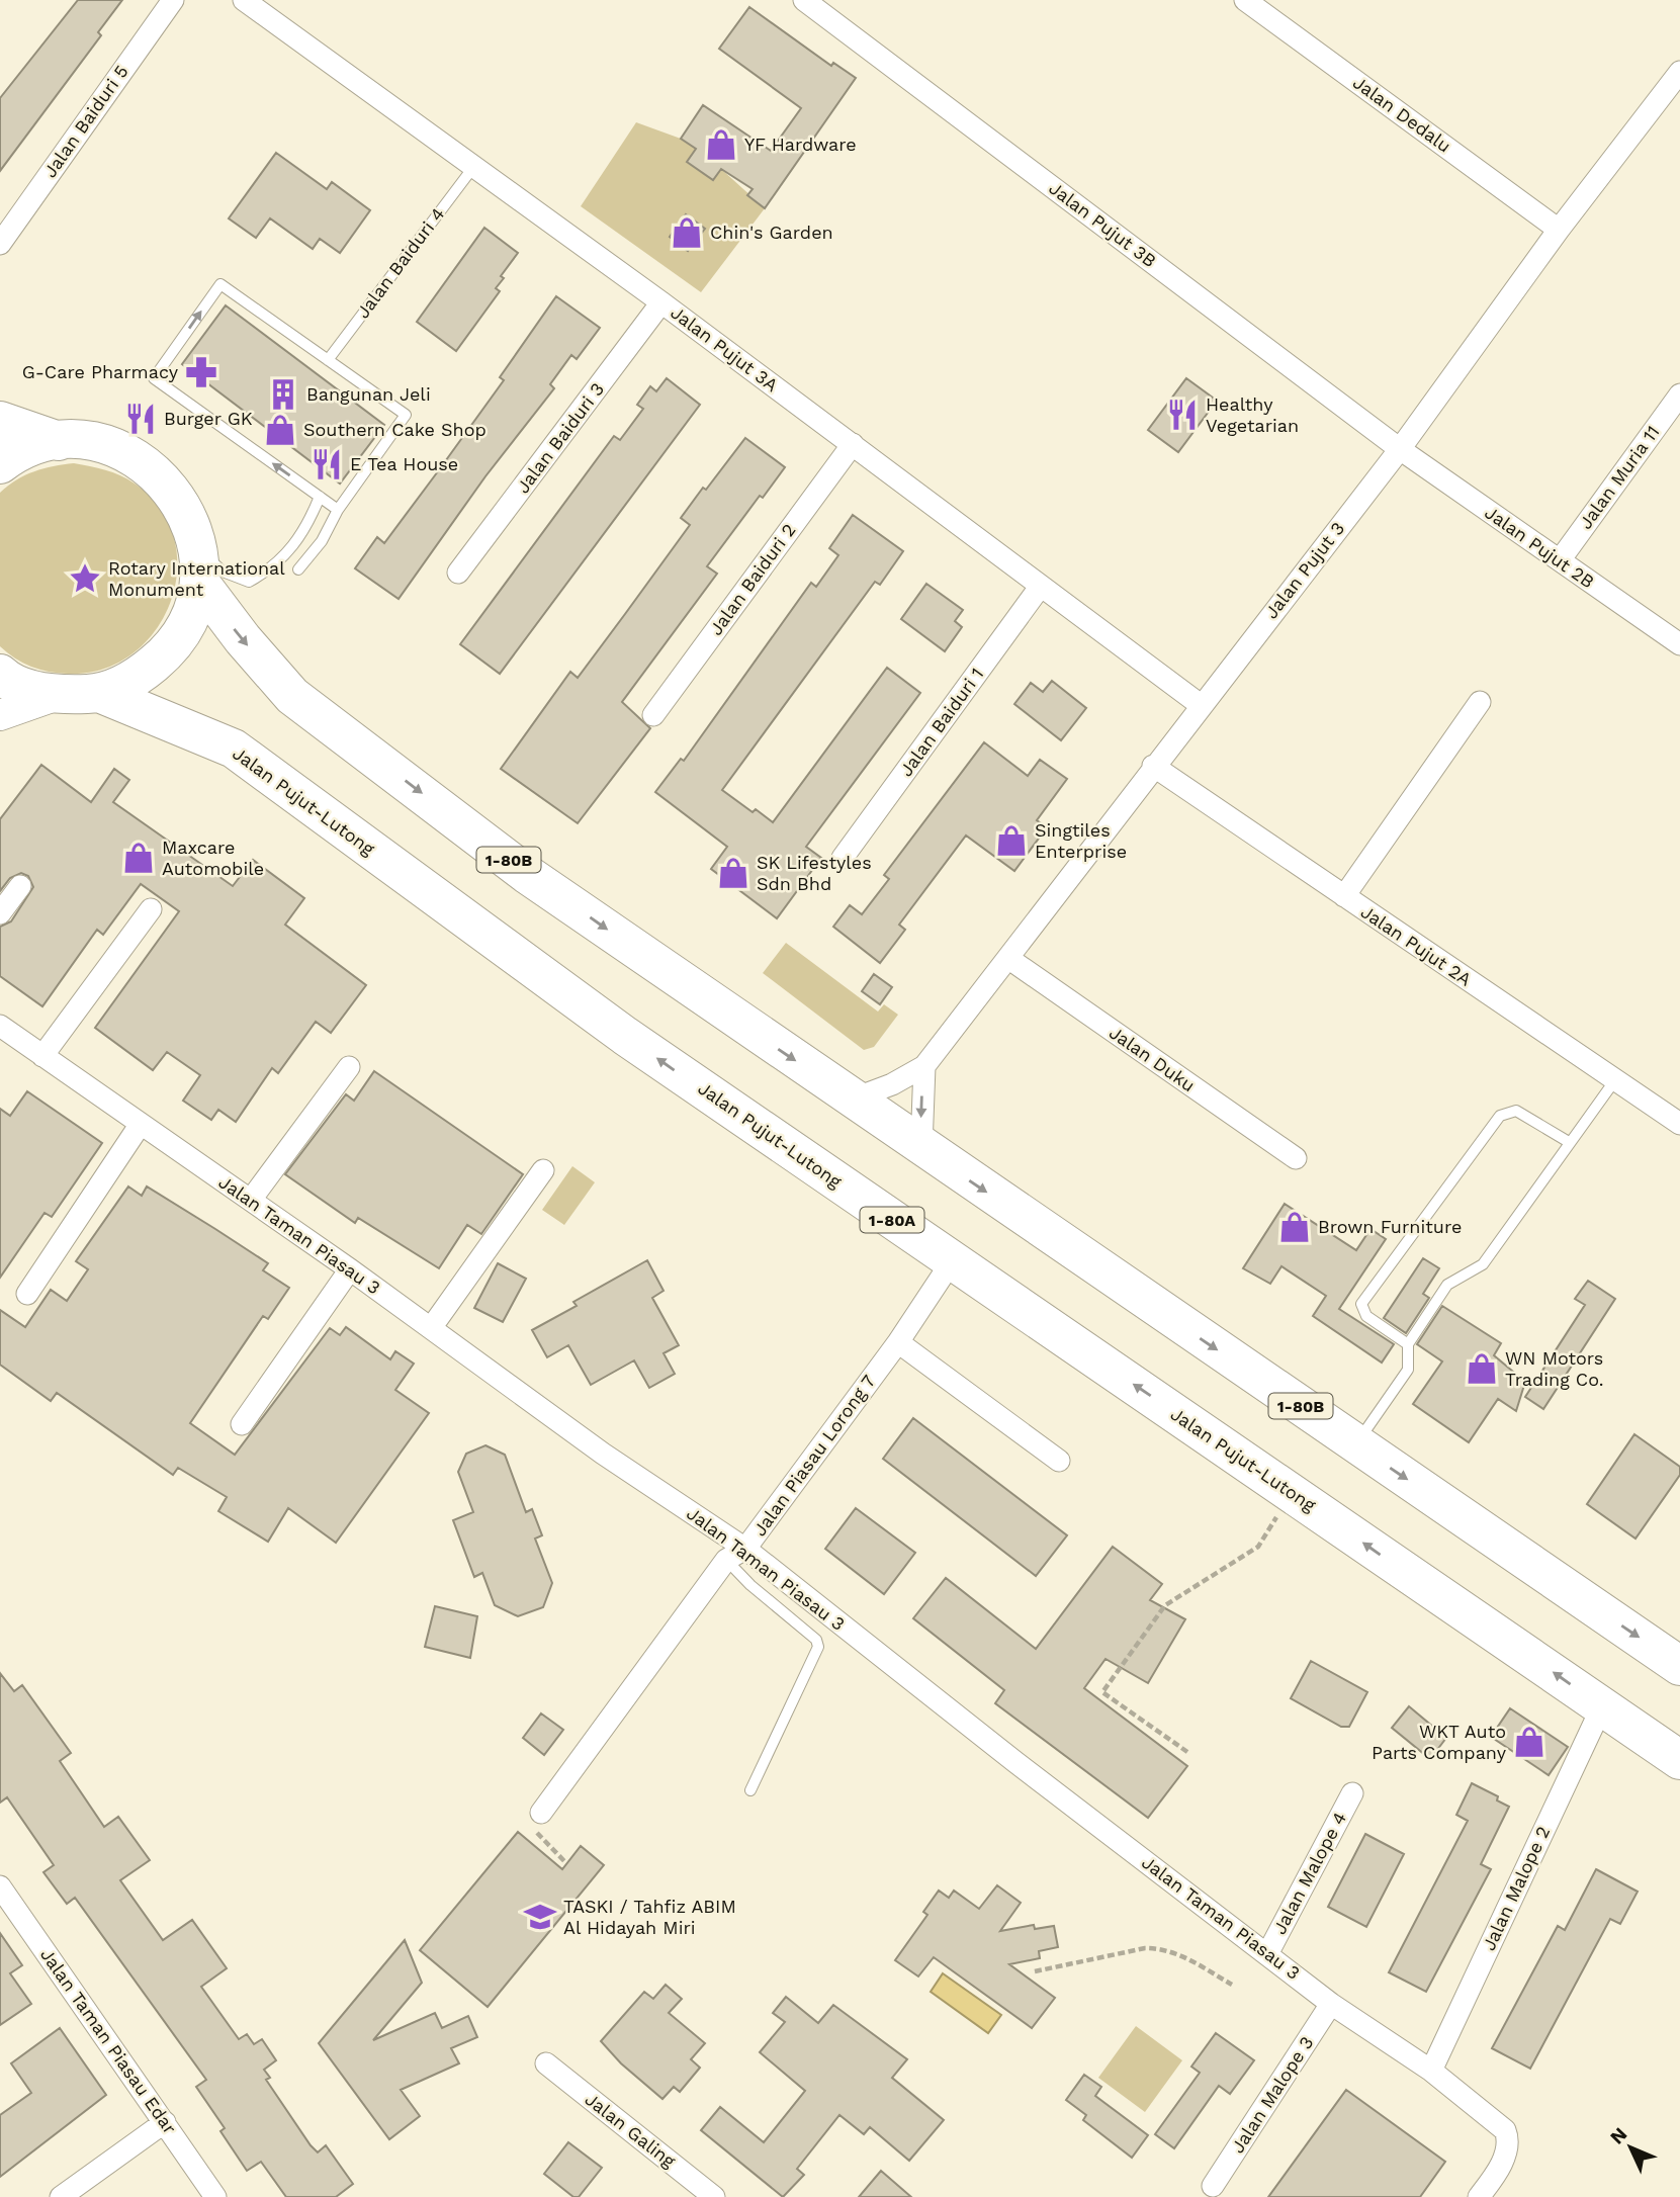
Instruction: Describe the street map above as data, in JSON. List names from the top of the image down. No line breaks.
{"streets":{"highway":["Jalan Pujut-Lutong","1-80B","1-80A"],"street":["Jalan Dedalu","Jalan Baiduri 5","Jalan Pujut 3B","Jalan Pujut 3A","Jalan Baiduri 3","Jalan Muria 11","Jalan Pujut 2B","Jalan Pujut 3","Jalan Baiduri 2","Jalan Baiduri 1","Jalan Pujut 2A","Jalan Duku","Jalan Taman Piasau 3","Jalan Piasau Lorong 7","Jalan Malope 4","Jalan Malope 2","Jalan Taman Piasau Edar","Jalan Malope 3","Jalan Galing"],"lane":["Jalan Baiduri 4"]},"crossings":[["Jalan Dedalu","Jalan Pujut 3"],["Jalan Pujut 3B","Jalan Pujut 2B"],["Jalan Pujut 3B","Jalan Pujut 3"],["Jalan Baiduri 4","Jalan Pujut 3A"],["Jalan Pujut 3A","Jalan Baiduri 3"],["Jalan Pujut 3A","Jalan Pujut 3"],["Jalan Pujut 3A","Jalan Baiduri 2"],["Jalan Pujut 3A","Jalan Baiduri 1"],["Jalan Muria 11","Jalan Pujut 2B"],["Jalan Pujut 2B","Jalan Pujut 3"],["Jalan Pujut 3","1-80B"],["Jalan Pujut 3","Jalan Pujut 2A"],["Jalan Pujut 3","Jalan Duku"],["Jalan Pujut-Lutong","Jalan Piasau Lorong 7"],["Jalan Pujut-Lutong","Jalan Malope 2"],["Jalan Taman Piasau 3","Jalan Piasau Lorong 7"],["Jalan Taman Piasau 3","Jalan Malope 4"],["Jalan Taman Piasau 3","Jalan Malope 2"],["Jalan Taman Piasau 3","Jalan Malope 3"]],"places":{"shop":["YF Hardware","Chin's Garden","Southern Cake Shop","Singtiles Enterprise","Maxcare Automobile","SK Lifestyles Sdn Bhd","Brown Furniture","WN Motors Trading Co.","WKT Auto Parts Company"],"pharmacy":["G-Care Pharmacy"],"building":["Bangunan Jeli"],"restaurant":["Healthy Vegetarian","Burger GK","E Tea House"],"place":["Rotary International Monument"],"school or university":["TASKI / Tahfiz ABIM Al Hidayah Miri"]},"north":"top left"}
